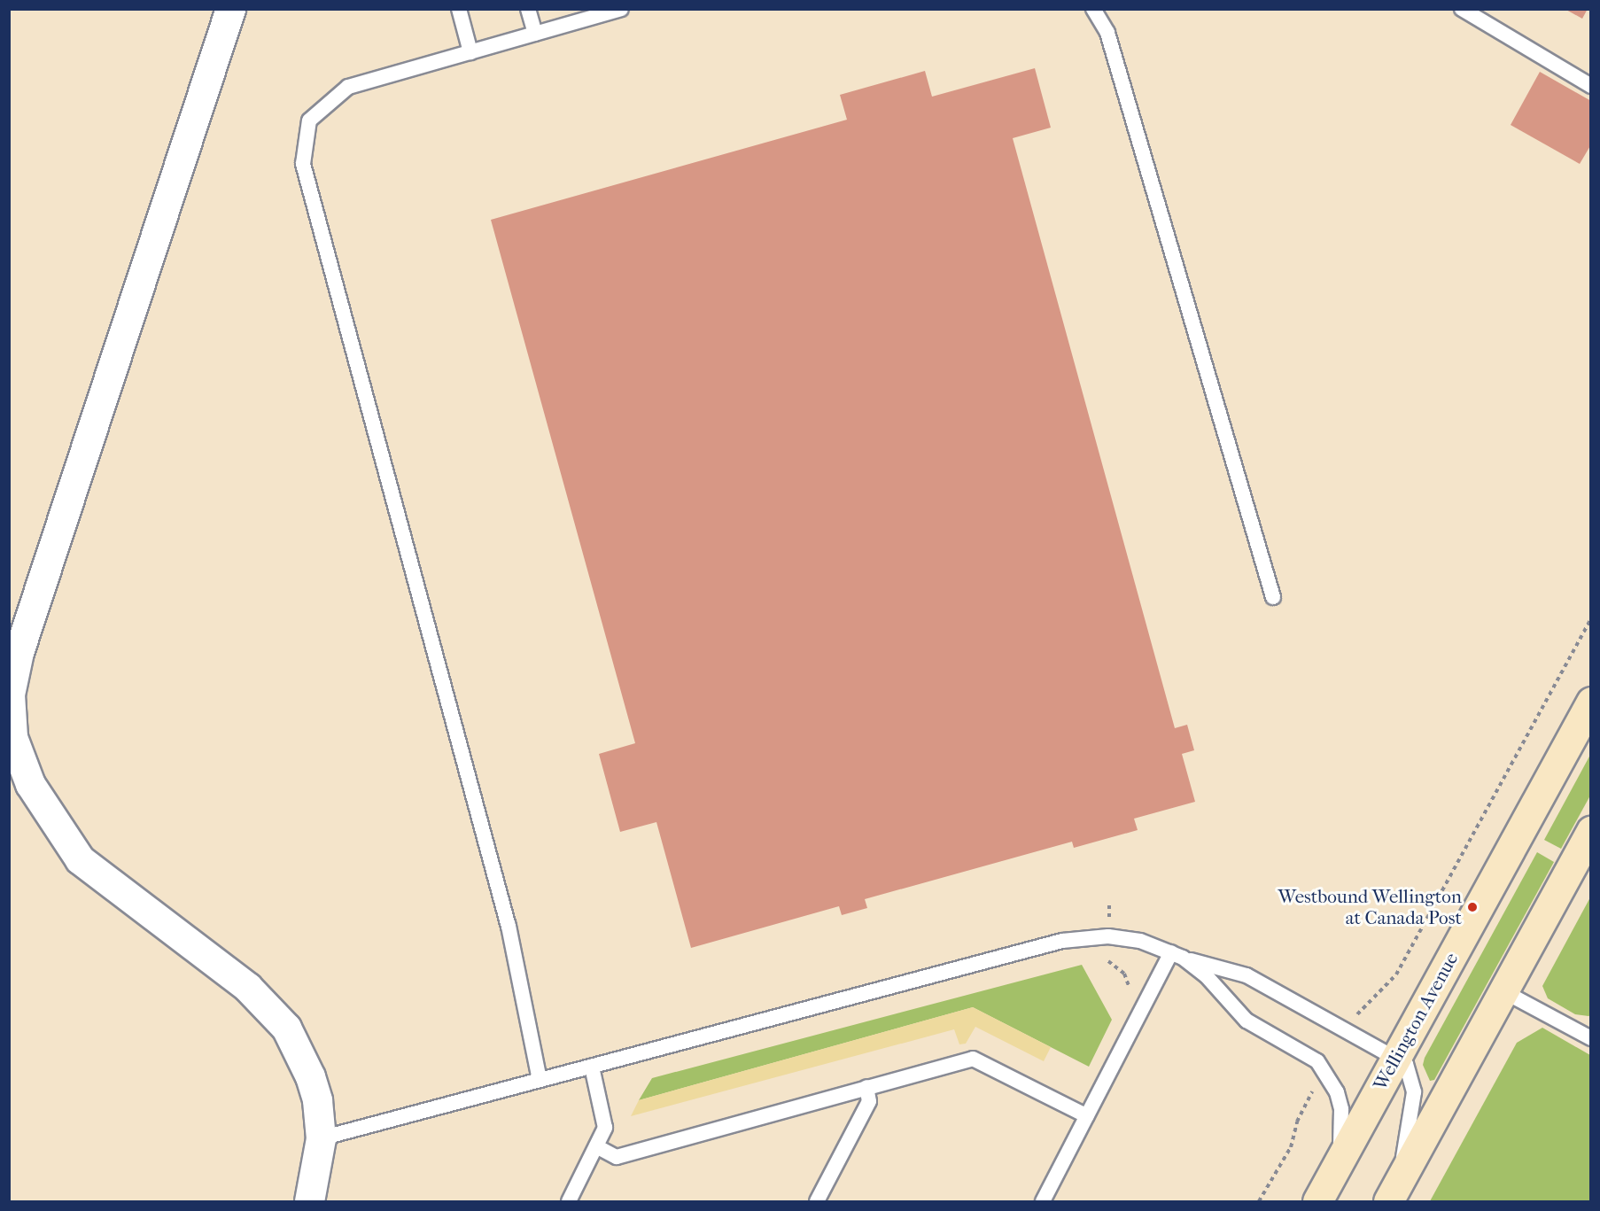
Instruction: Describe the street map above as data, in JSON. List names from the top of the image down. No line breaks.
{"streets":{"main road":["Wellington Avenue"]},"places":["Westbound Wellington at Canada Post"]}
